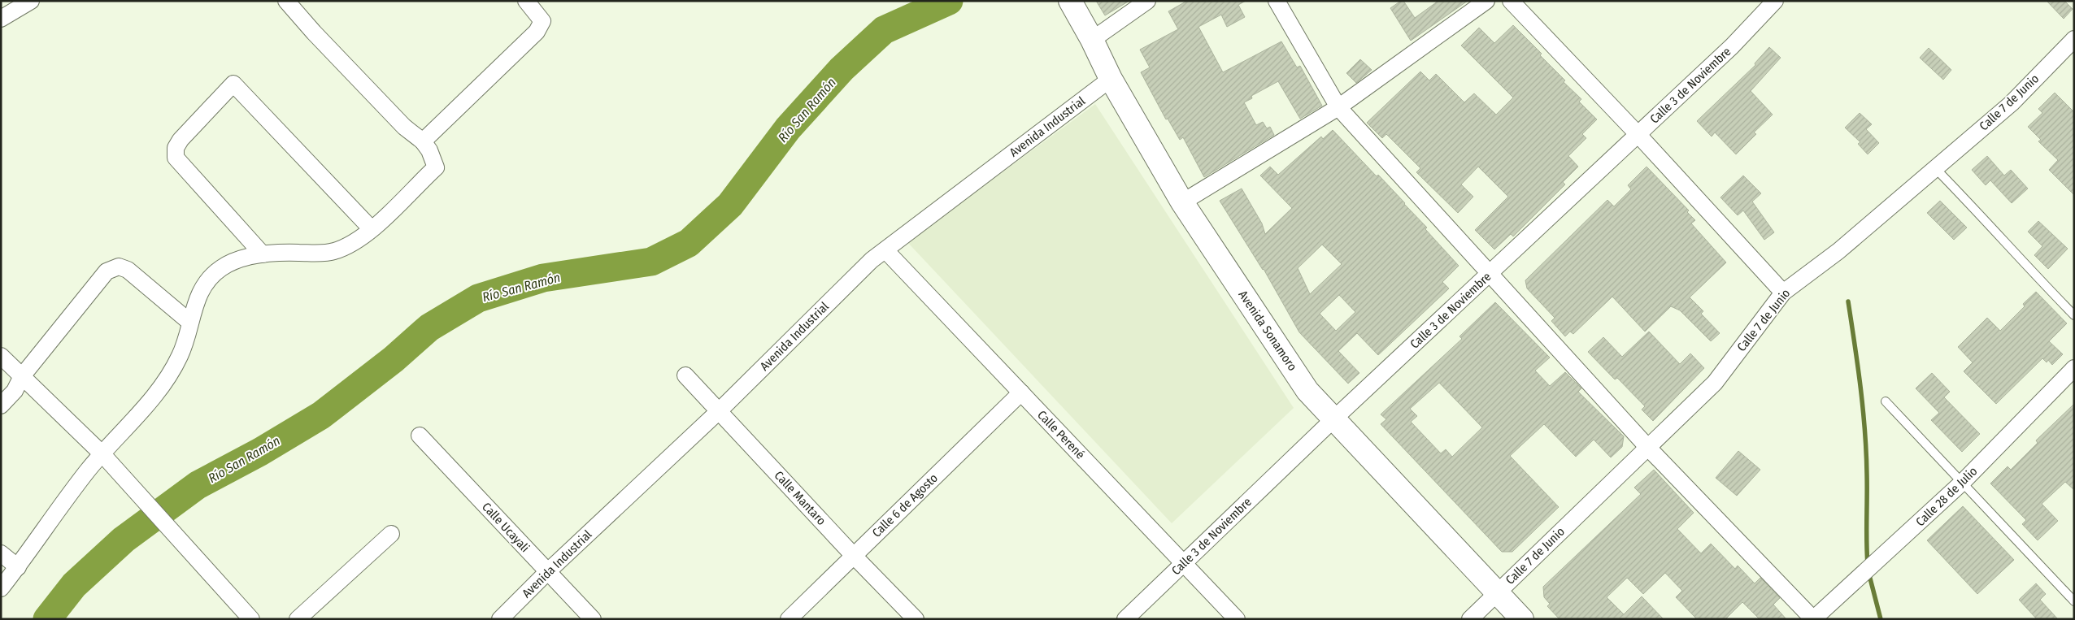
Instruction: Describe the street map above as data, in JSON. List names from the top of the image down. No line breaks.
{"streets":{"main road":["Avenida Sonamoro"],"street":["Calle 3 de Noviembre","Calle 7 de Junio","Avenida Industrial","Calle Perené","Calle 28 de Julio","Calle Mantaro","Calle 6 de Agosto","Calle Ucayali"]},"crossings":[["Calle 3 de Noviembre","Avenida Sonamoro"],["Calle 3 de Noviembre","Calle Perené"],["Calle 7 de Junio","Avenida Sonamoro"],["Avenida Industrial","Avenida Sonamoro"],["Avenida Industrial","Calle Perené"],["Avenida Industrial","Calle Mantaro"],["Avenida Industrial","Calle Ucayali"],["Calle Perené","Calle 6 de Agosto"],["Calle Mantaro","Calle 6 de Agosto"]],"water":["Río San Ramón"]}
